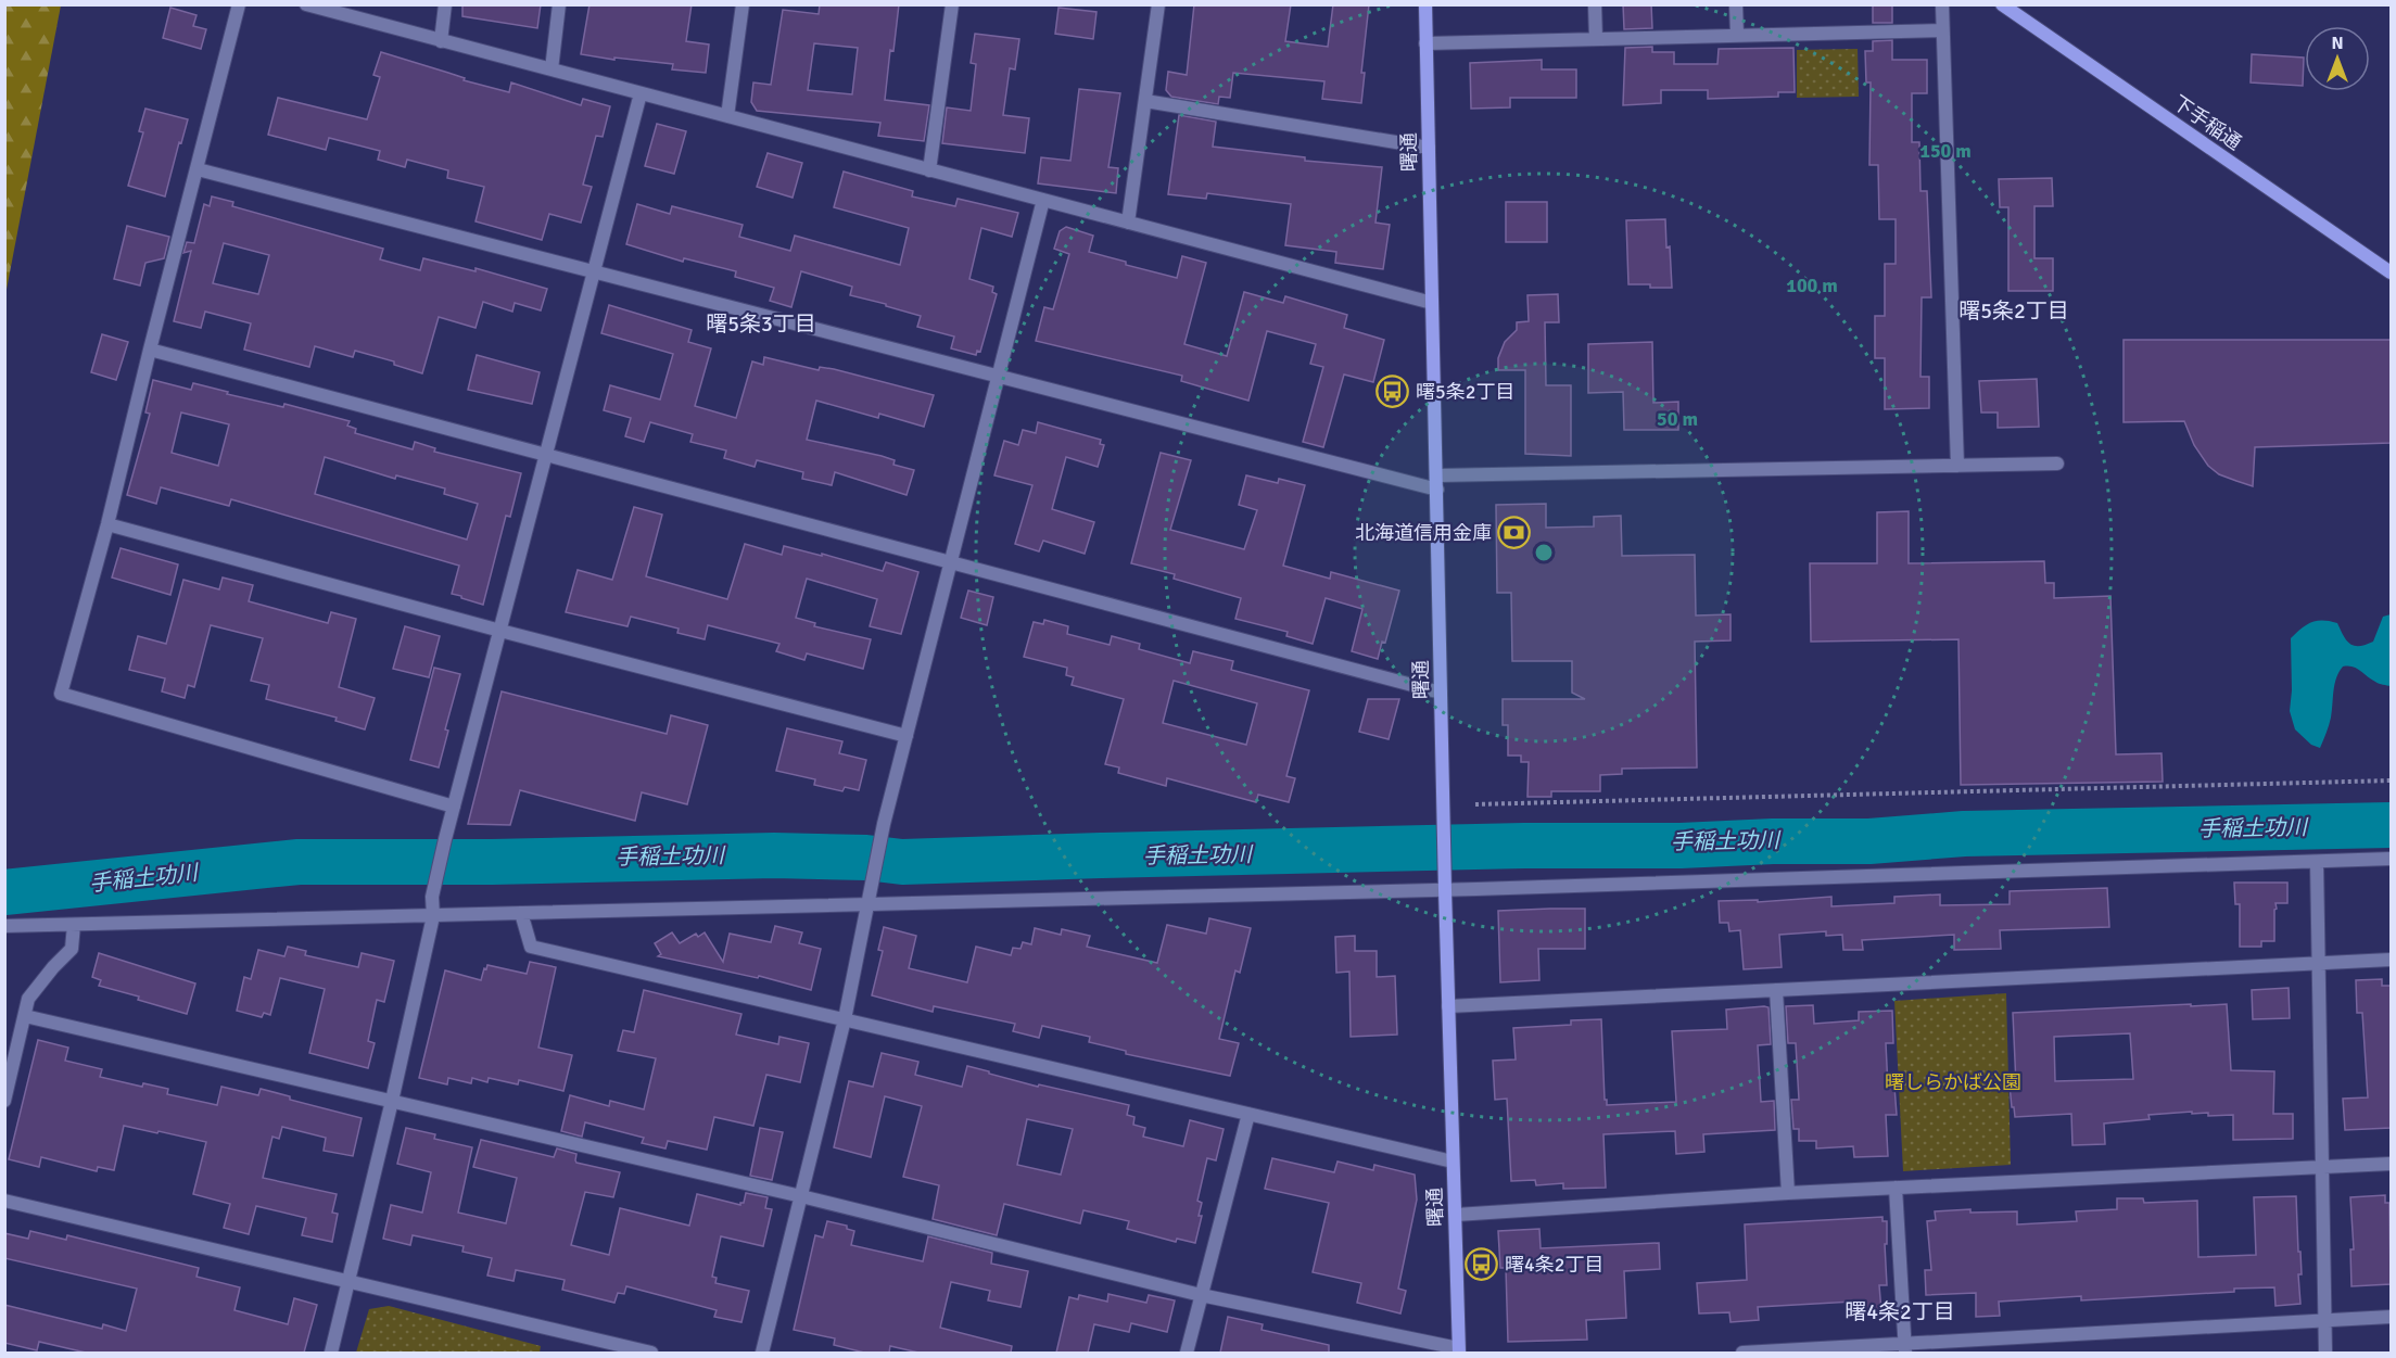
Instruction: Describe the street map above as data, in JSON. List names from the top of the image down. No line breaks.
{"streets":{"street":["下手稲通","曙通"]},"districts":["曙5条2丁目","曙5条3丁目","曙4条2丁目"],"water":["手稲土功川"],"parks":["曙しらかば公園"],"places":{"bus stop":["曙5条2丁目","曙4条2丁目"],"bank":["北海道信用金庫"]},"north":"top","rings":["150 m","100 m","50 m"]}
